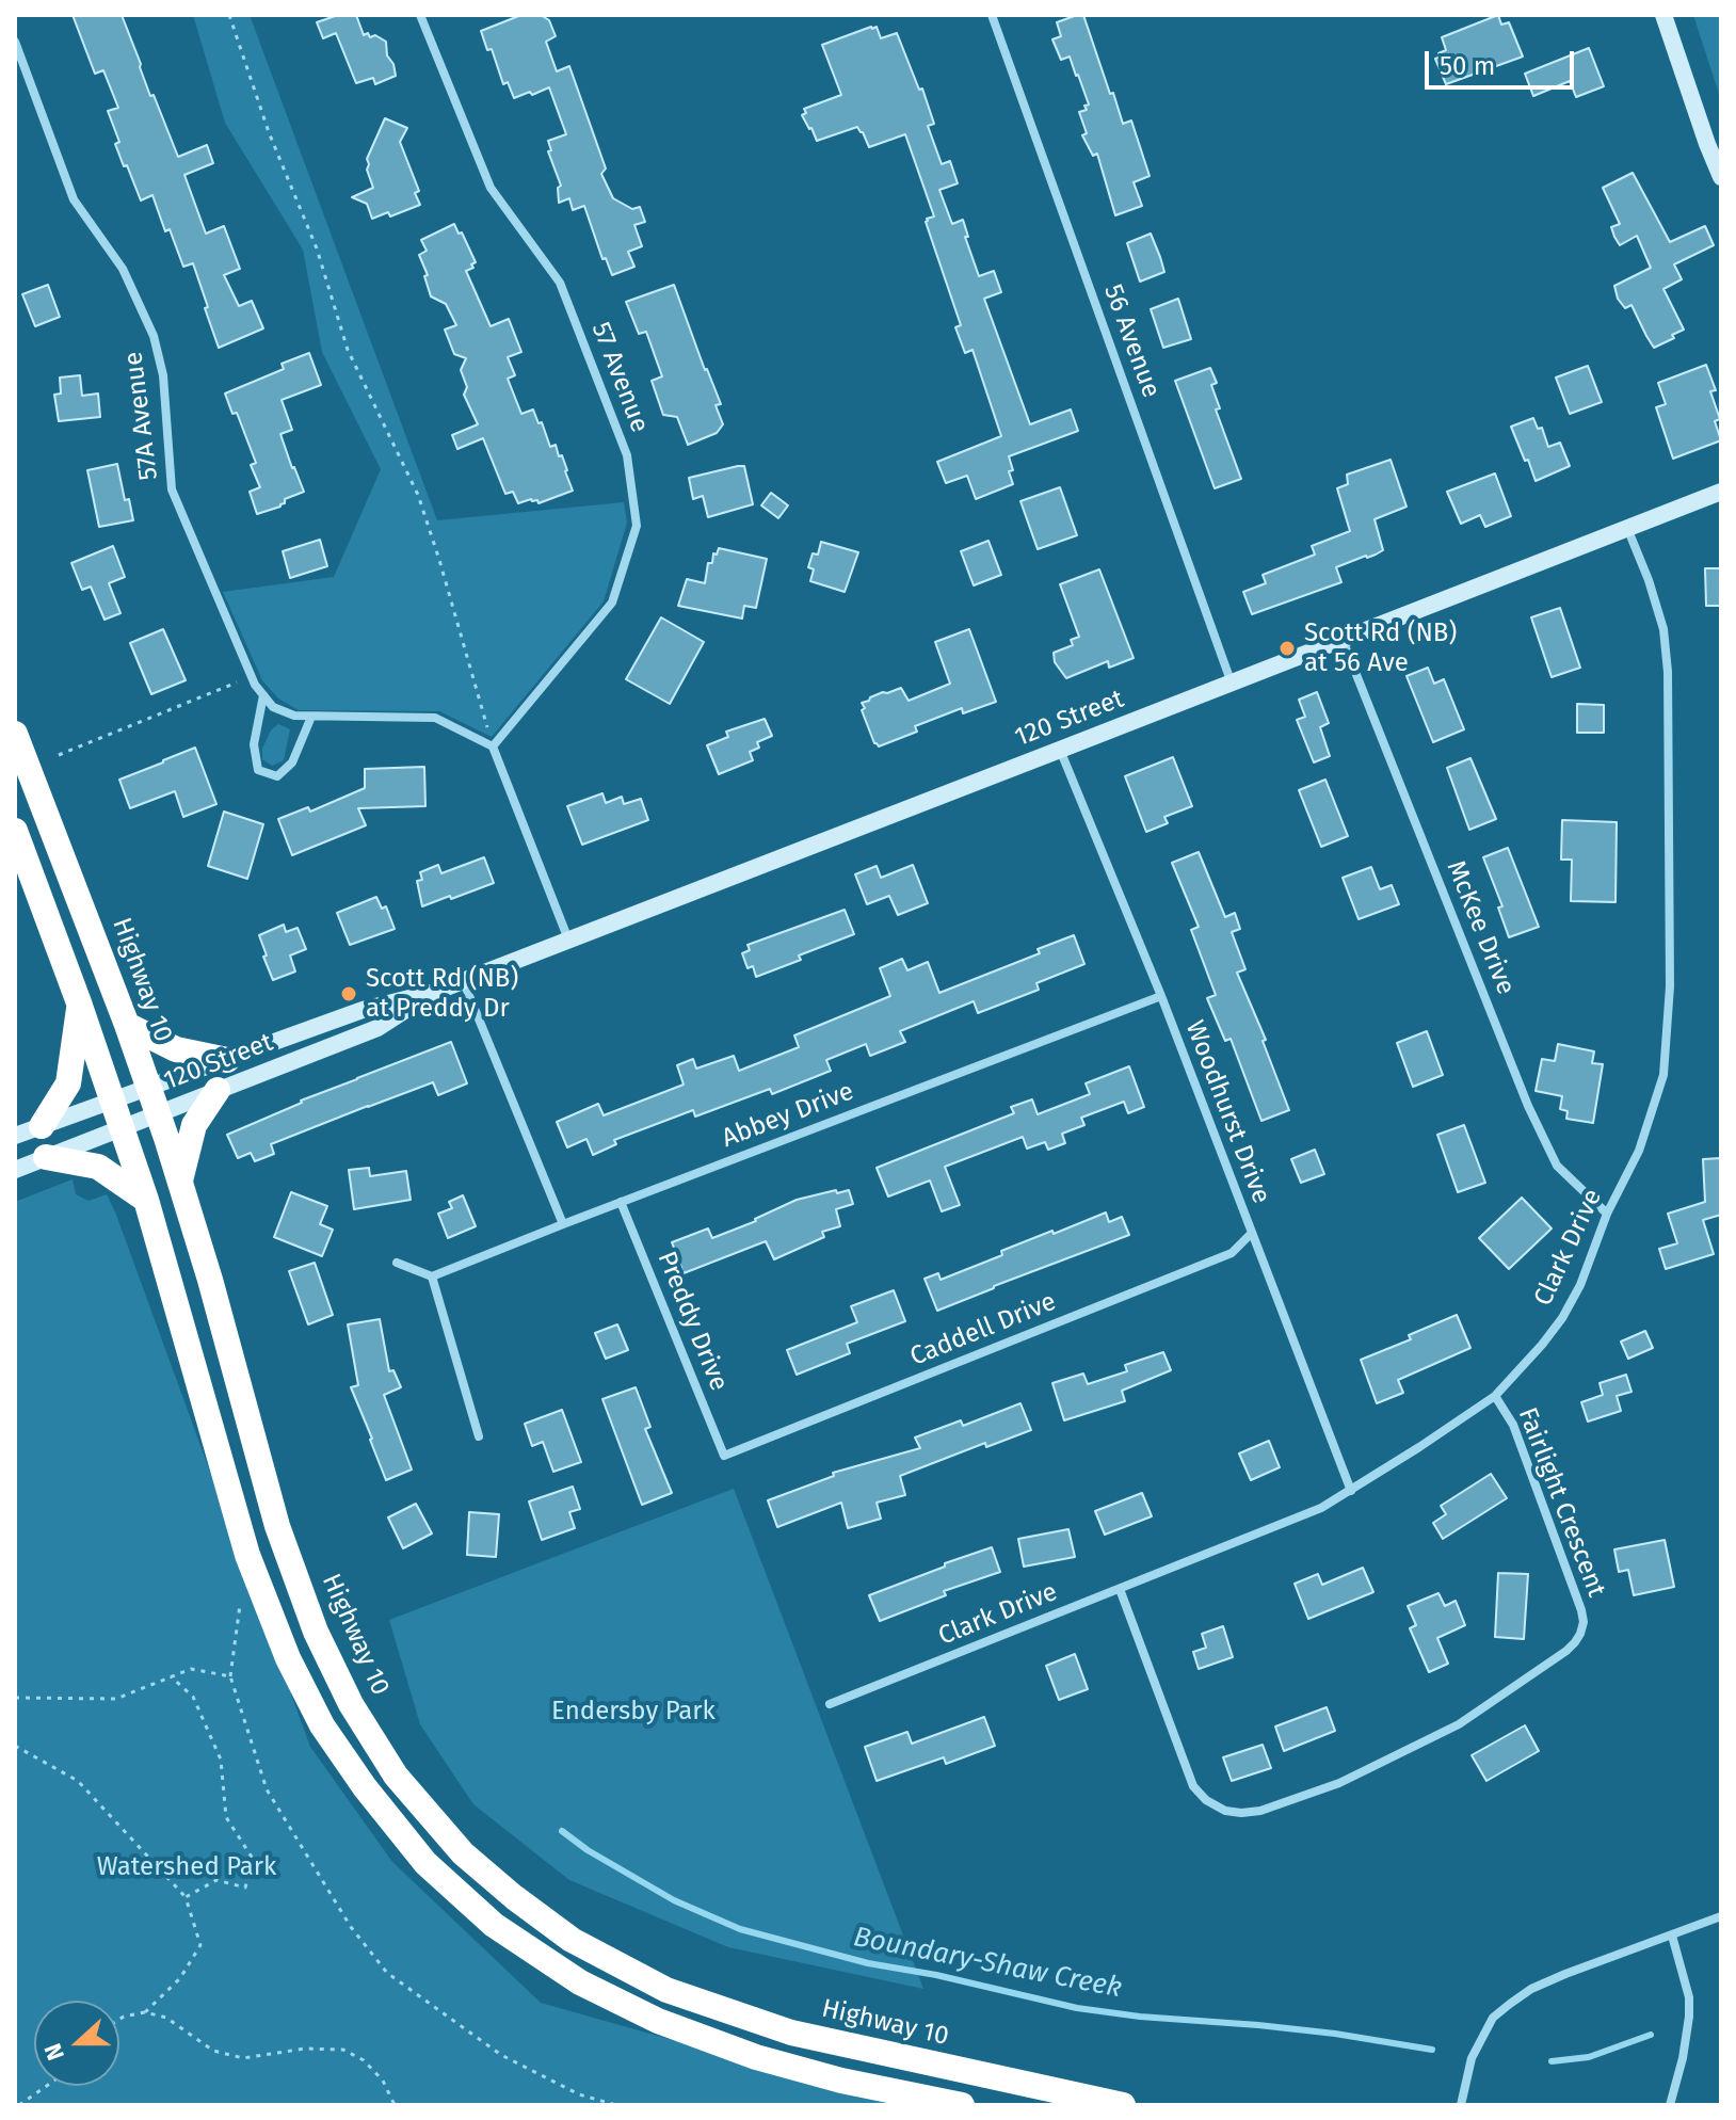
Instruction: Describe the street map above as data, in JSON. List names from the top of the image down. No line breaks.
{"streets":{"highway":["Highway 10"],"street":["56 Avenue","57 Avenue","57A Avenue","120 Street","McKee Drive","Woodhurst Drive","Abbey Drive","Clark Drive","Preddy Drive","Caddell Drive","Fairlight Crescent"]},"crossings":[["56 Avenue","120 Street"],["57 Avenue","57A Avenue"],["120 Street","McKee Drive"],["120 Street","Highway 10"],["120 Street","Woodhurst Drive"],["120 Street","Clark Drive"],["McKee Drive","Clark Drive"],["Woodhurst Drive","Abbey Drive"],["Woodhurst Drive","Clark Drive"],["Woodhurst Drive","Caddell Drive"],["Abbey Drive","Preddy Drive"],["Clark Drive","Fairlight Crescent"],["Preddy Drive","Caddell Drive"]],"water":["Boundary-Shaw Creek"],"parks":["Endersby Park","Watershed Park"],"places":["Scott Rd (NB) at 56 Ave","Scott Rd (NB) at Preddy Dr"],"scale_bar":"50 m","north":"left"}
